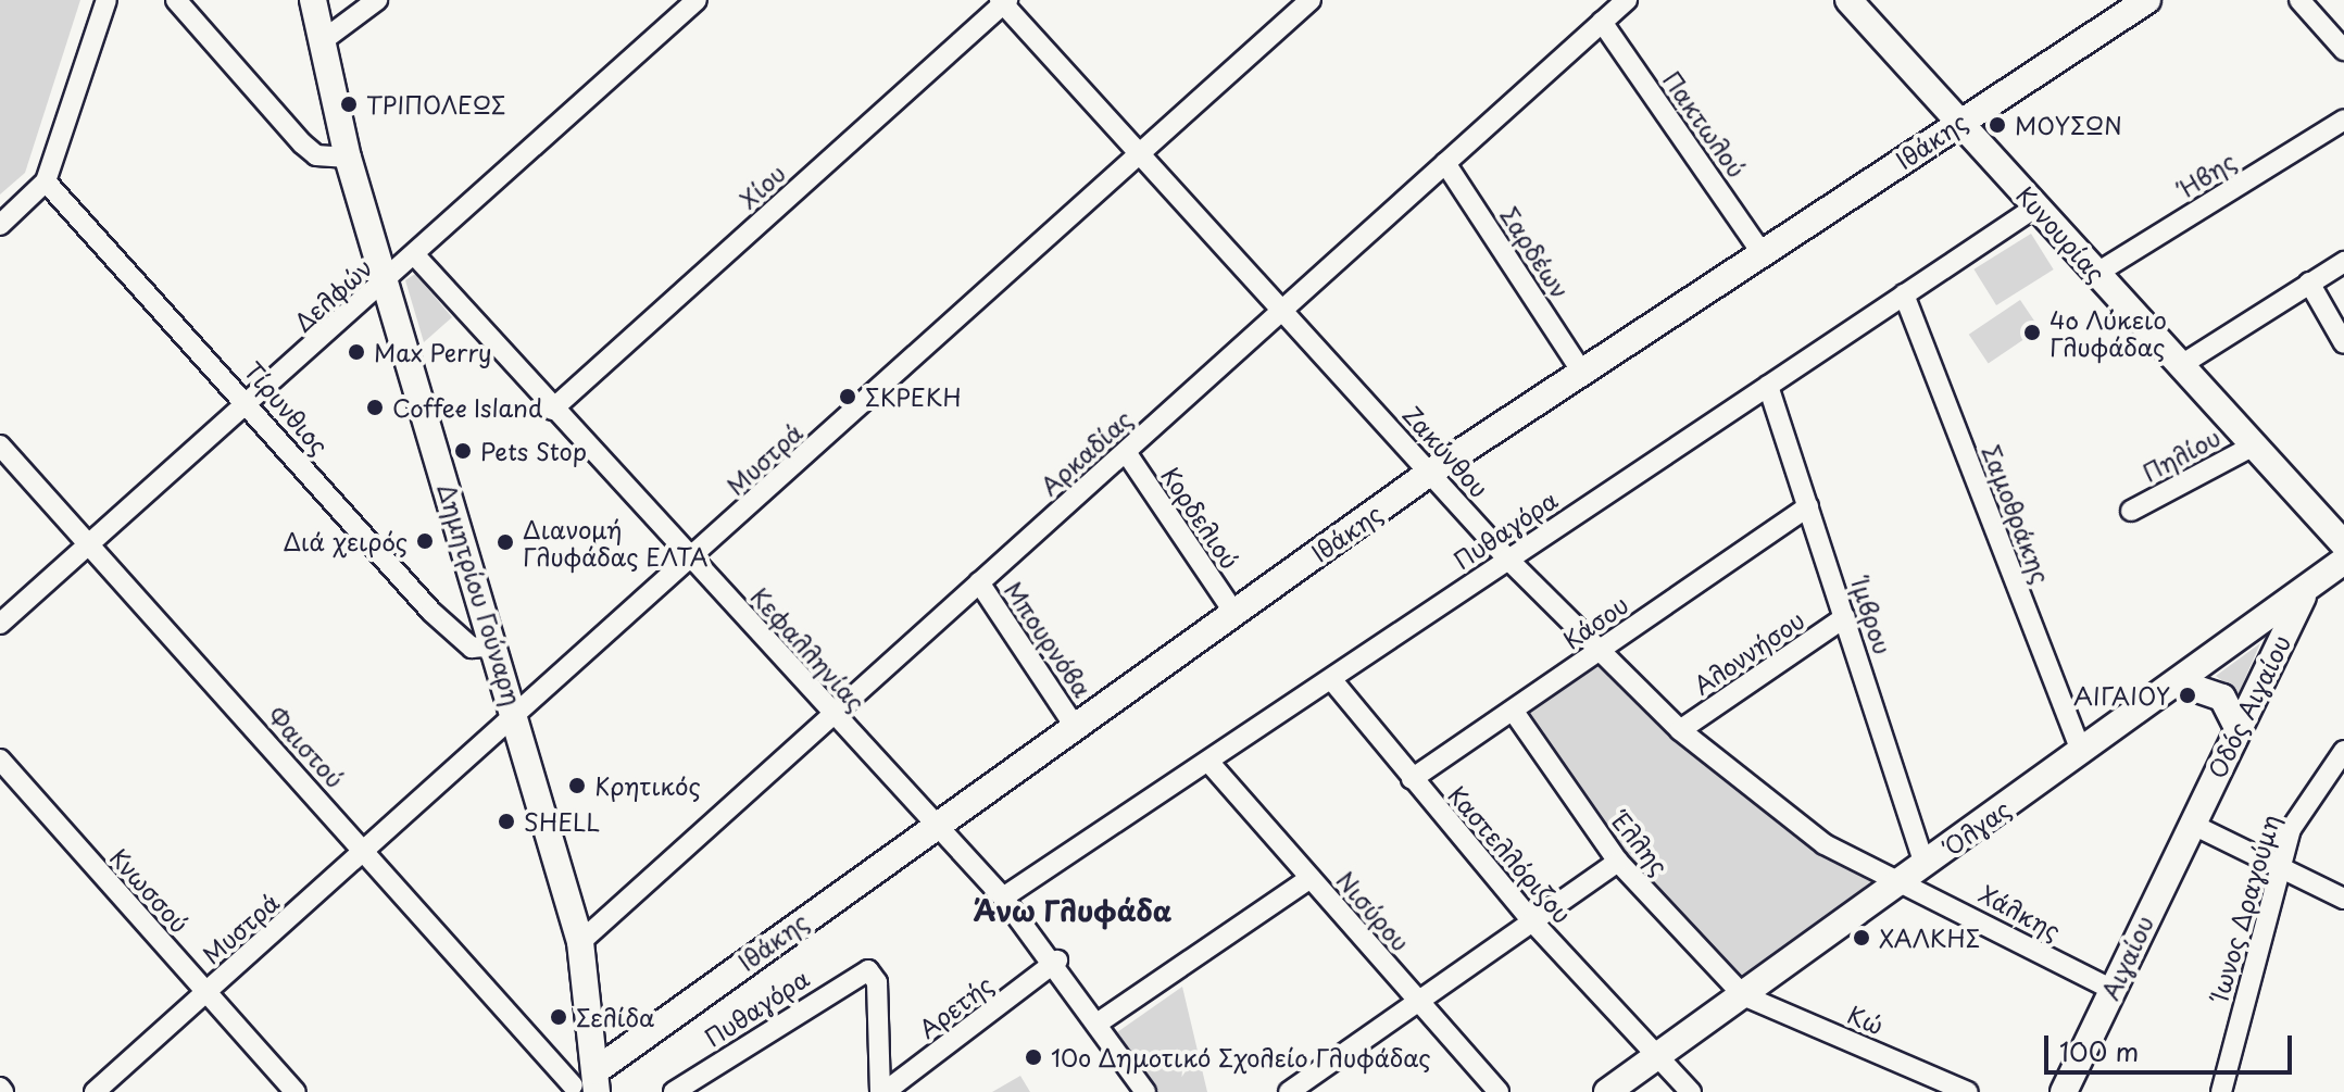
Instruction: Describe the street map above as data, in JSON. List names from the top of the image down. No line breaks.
{"streets":{"street":["Πακτωλού","Ιθάκης","Ήβης","Χίου","Κυνουρίας","Σαρδέων","Δελφών","Τίρυνθιος","Ζακύνθου","Αρκαδίας","Πηλίου","Μυστρά","Σαμοθράκης","Κορδελιού","Πυθαγόρα","Δημητρίου Γούναρη","Ίμβρου","Κάσου","Μπουρνόβα","Κεφαλληνίας","Αλοννήσου","Οδóς Αιγαίου","Φαιστού","Όλγας","Έλλης","Καστελλόριζου","Κνωσσού","Ίωνος Δραγούμη","Νισύρου","Χάλκης","Αιγαίου","Αρετής","Κώ"]},"crossings":[["Πακτωλού","Ιθάκης"],["Πακτωλού","Αρκαδίας"],["Ιθάκης","Κυνουρίας"],["Ιθάκης","Σαρδέων"],["Ιθάκης","Ζακύνθου"],["Ιθάκης","Κορδελιού"],["Ιθάκης","Δημητρίου Γούναρη"],["Ιθάκης","Μπουρνόβα"],["Ιθάκης","Κεφαλληνίας"],["Ιθάκης","Φαιστού"],["Ήβης","Κυνουρίας"],["Χίου","Ζακύνθου"],["Χίου","Κεφαλληνίας"],["Κυνουρίας","Πηλίου"],["Κυνουρίας","Πυθαγόρα"],["Σαρδέων","Αρκαδίας"],["Δελφών","Τίρυνθιος"],["Δελφών","Δημητρίου Γούναρη"],["Δελφών","Κεφαλληνίας"],["Δελφών","Φαιστού"],["Τίρυνθιος","Δημητρίου Γούναρη"],["Ζακύνθου","Αρκαδίας"],["Ζακύνθου","Μυστρά"],["Ζακύνθου","Πυθαγόρα"],["Ζακύνθου","Ίμβρου"],["Ζακύνθου","Κάσου"],["Ζακύνθου","Αλοννήσου"],["Ζακύνθου","Όλγας"],["Ζακύνθου","Χάλκης"],["Αρκαδίας","Κορδελιού"],["Αρκαδίας","Δημητρίου Γούναρη"],["Αρκαδίας","Μπουρνόβα"],["Αρκαδίας","Κεφαλληνίας"],["Μυστρά","Δημητρίου Γούναρη"],["Μυστρά","Κεφαλληνίας"],["Μυστρά","Φαιστού"],["Μυστρά","Κνωσσού"],["Σαμοθράκης","Πυθαγόρα"],["Σαμοθράκης","Όλγας"],["Πυθαγόρα","Ίμβρου"],["Πυθαγόρα","Κεφαλληνίας"],["Πυθαγόρα","Καστελλόριζου"],["Πυθαγόρα","Νισύρου"],["Πυθαγόρα","Αρετής"],["Δημητρίου Γούναρη","Φαιστού"],["Ίμβρου","Κάσου"],["Ίμβρου","Αλοννήσου"],["Ίμβρου","Όλγας"],["Ίμβρου","Χάλκης"],["Κάσου","Έλλης"],["Κάσου","Καστελλόριζου"],["Κεφαλληνίας","Αρετής"],["Οδóς Αιγαίου","Όλγας"],["Οδóς Αιγαίου","Αιγαίου"],["Όλγας","Έλλης"],["Όλγας","Καστελλόριζου"],["Όλγας","Χάλκης"],["Όλγας","Κώ"],["Έλλης","Κώ"],["Χάλκης","Αιγαίου"]],"districts":["Άνω Γλυφάδα"],"places":["ΤΡΙΠΟΛΕΩΣ","ΜΟΥΣΩΝ","4ο Λύκειο Γλυφάδας","Max Perry","ΣΚΡΕΚΗ","Coffee Island","Pets Stop","Διά χειρός","Διανομή Γλυφάδας ΕΛΤΑ","ΑΙΓΑΙΟΥ","Κρητικός","SHELL","ΧΑΛΚΗΣ","Σελίδα","10o Δημοτικό Σχολείο Γλυφάδας"],"scale_bar":"100 m"}
